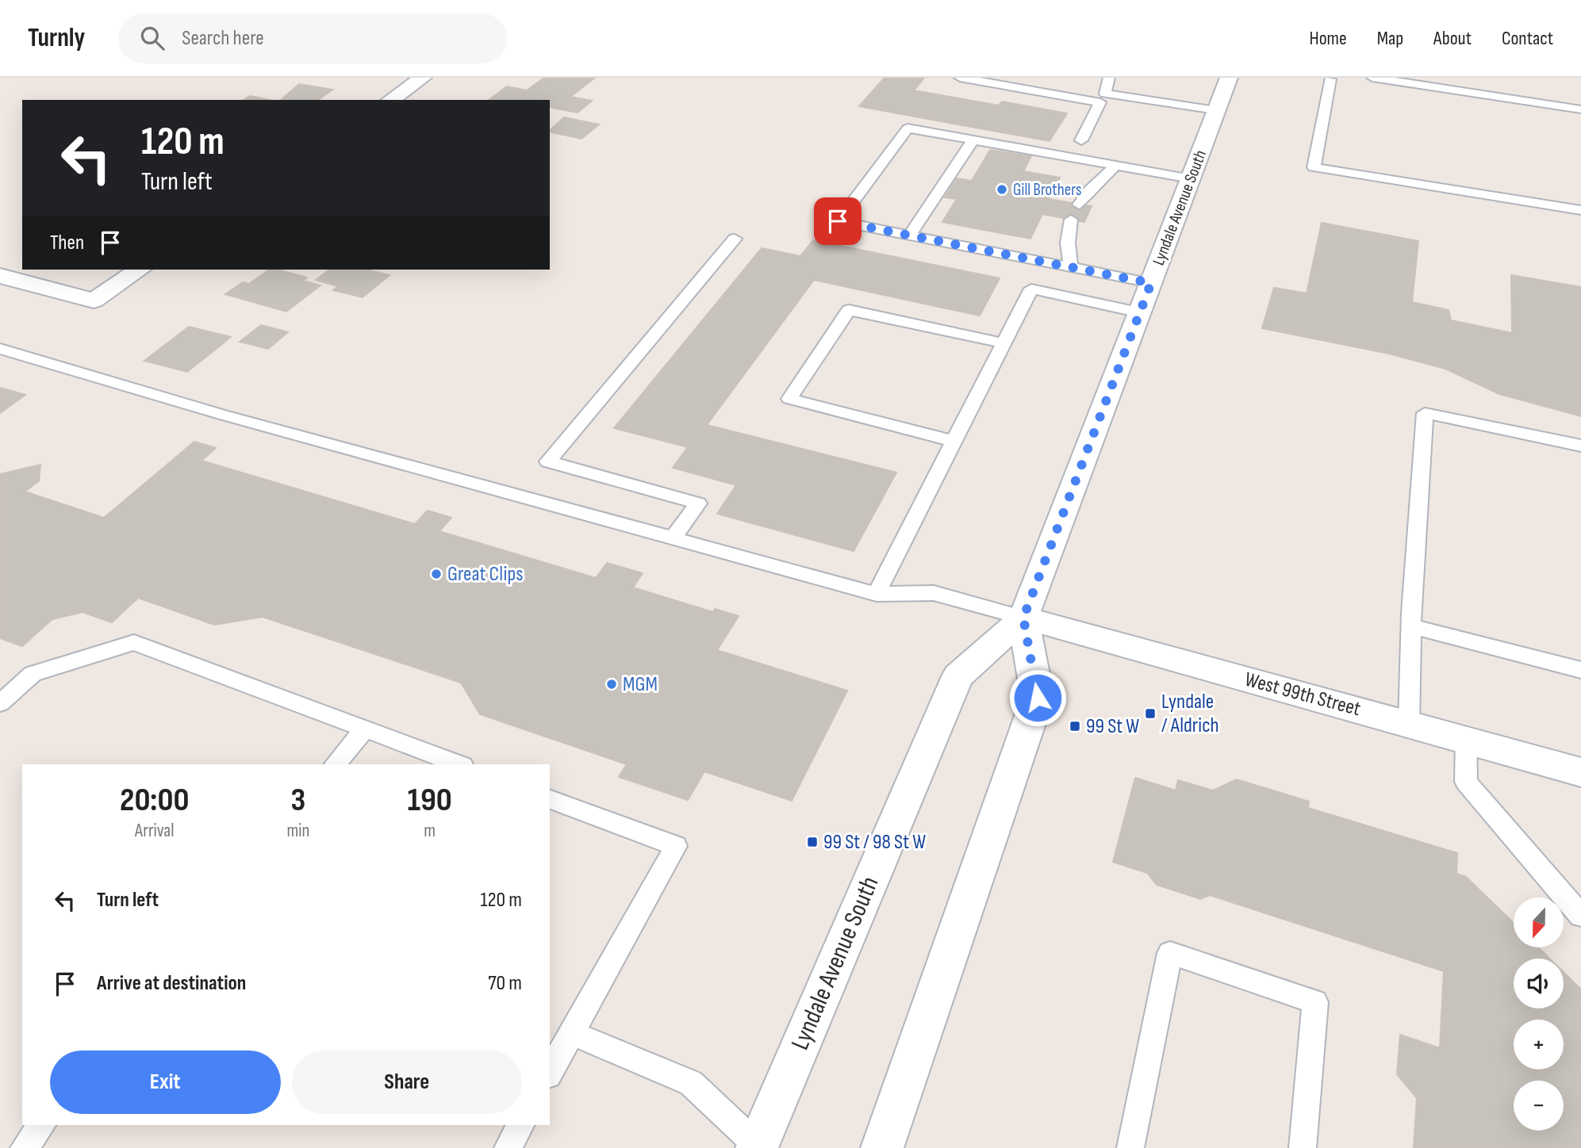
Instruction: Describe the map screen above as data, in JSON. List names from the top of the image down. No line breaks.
{"streets":{"street":["Lyndale Avenue South","West 99th Street"]},"crossings":[["Lyndale Avenue South","West 99th Street"]],"places":{"other":["Gill Brothers","Great Clips","MGM"],"transit":["Lyndale / Aldrich","99 St W","99 St / 98 St W"]},"north":"bottom","page":{"header":"Turnly","search":"Search here","nav":["Home","Map","About","Contact"],"turn":["120 m","Turn left"],"then":"Then","eta":["20:00","Arrival","3","min","190","m"],"list":[{"name":"Turn left","value":"120 m"},{"name":"Arrive at destination","value":"70 m"}],"map_buttons":["+","−"],"buttons":["Exit","Share"]}}
